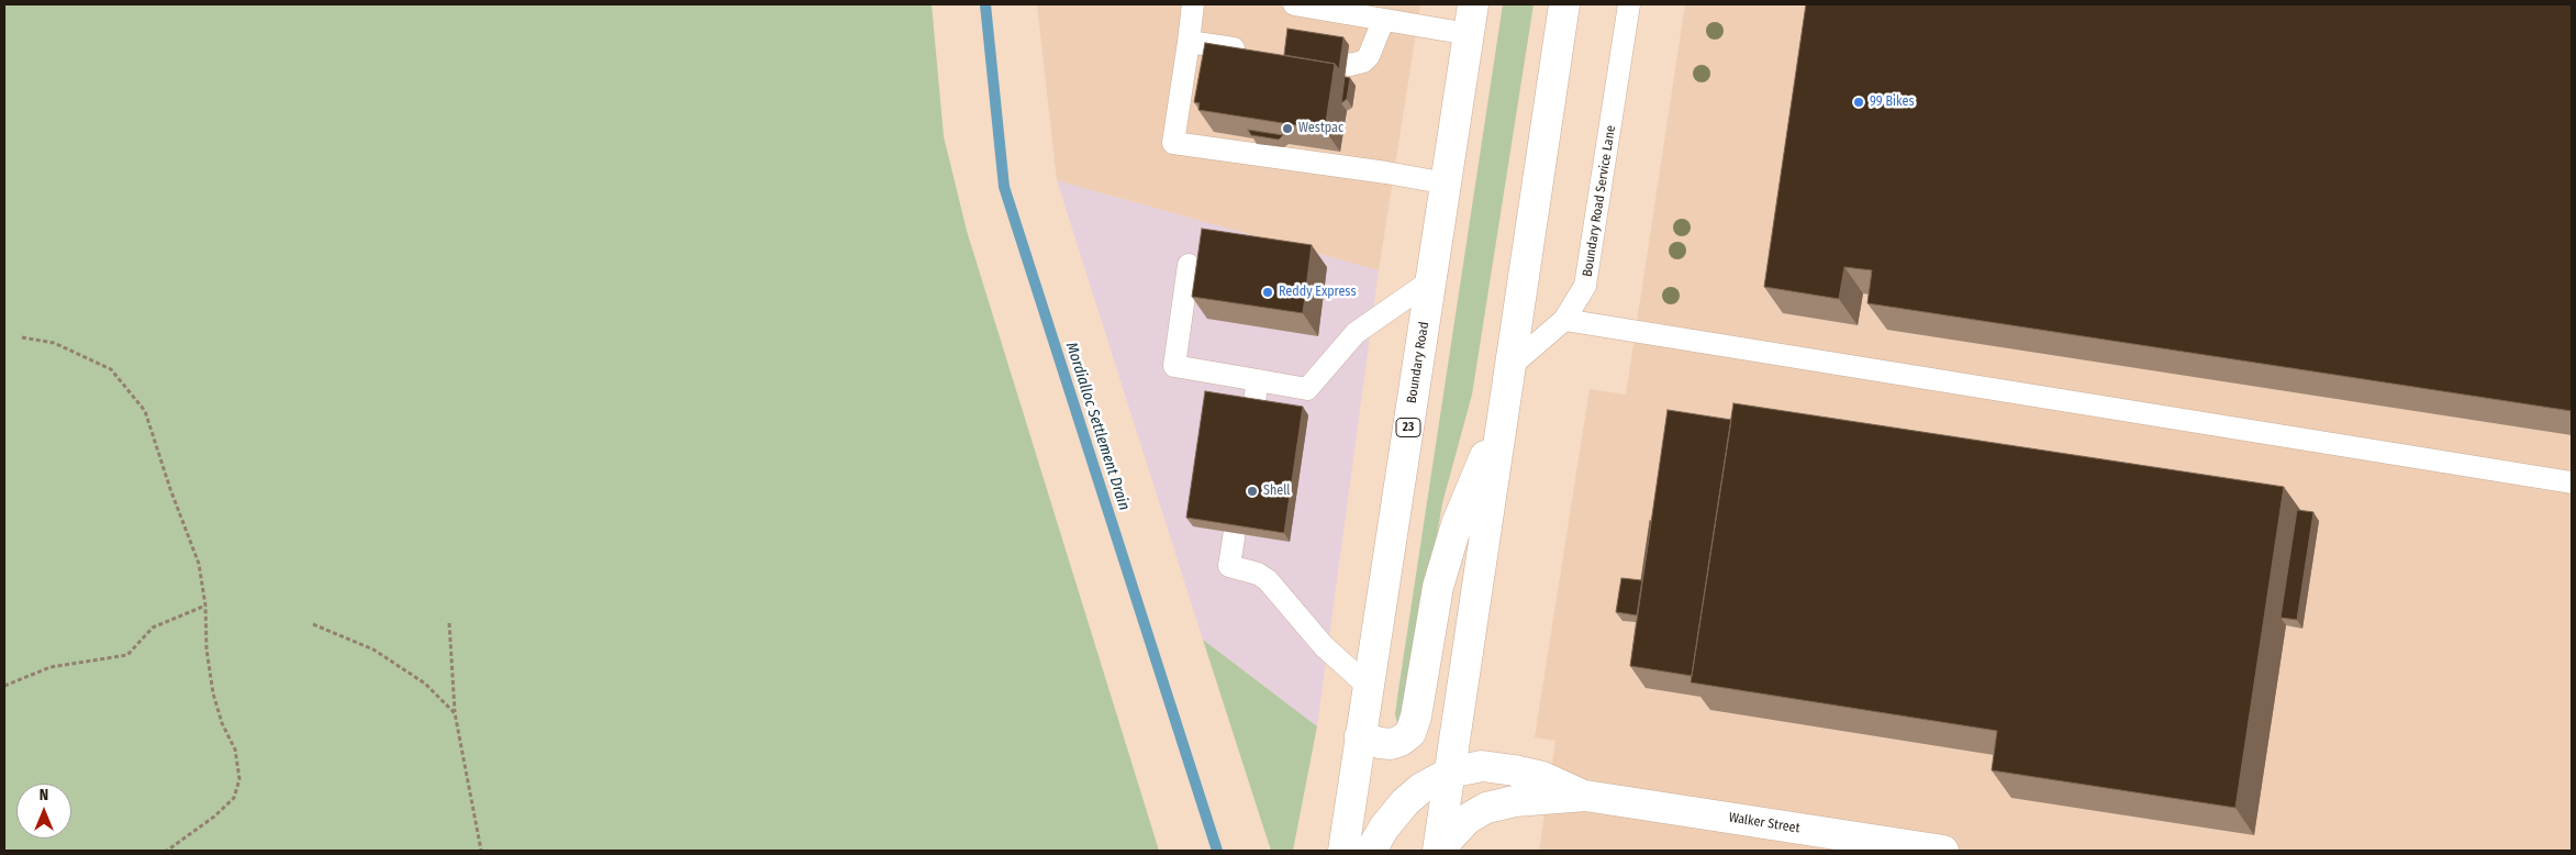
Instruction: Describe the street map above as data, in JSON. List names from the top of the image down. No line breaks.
{"streets":{"main road":["Boundary Road","23","Walker Street"],"lane":["Boundary Road Service Lane"]},"water":["Mordialloc Settlement Drain"],"places":["99 Bikes","Westpac","Reddy Express","Shell"],"north":"top"}
